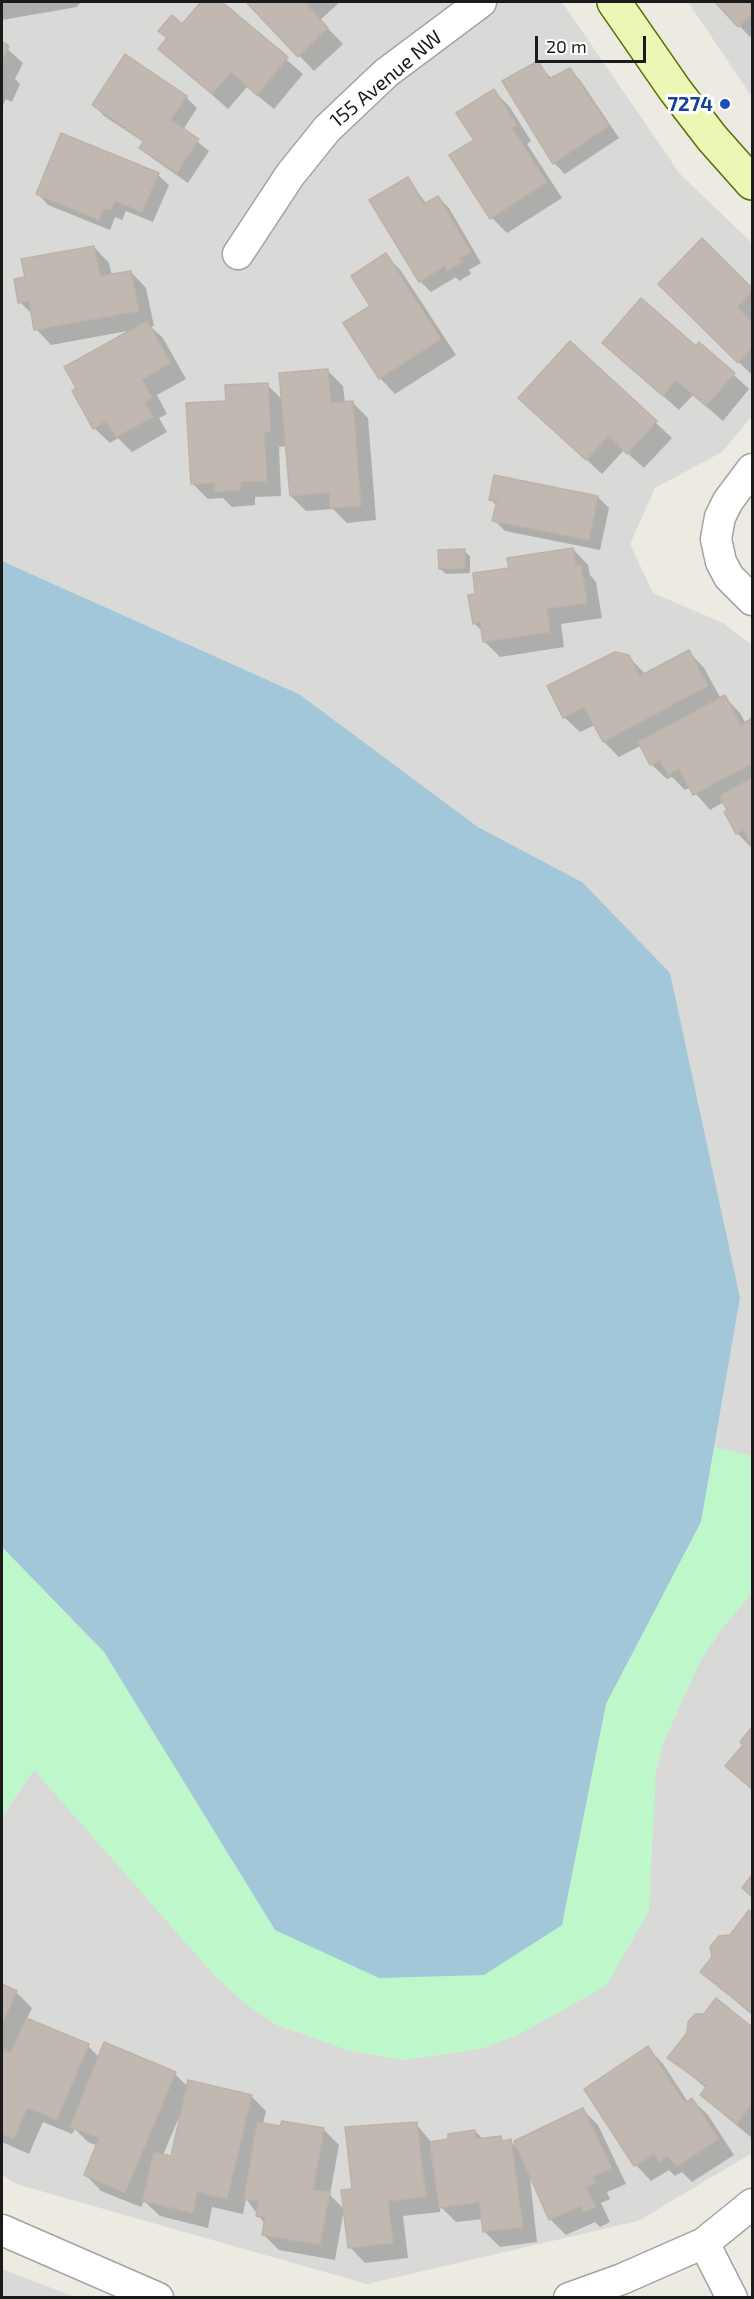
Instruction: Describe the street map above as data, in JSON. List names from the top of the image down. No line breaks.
{"streets":{"street":["155 Avenue NW"]},"places":["7274"],"scale_bar":"20 m"}
